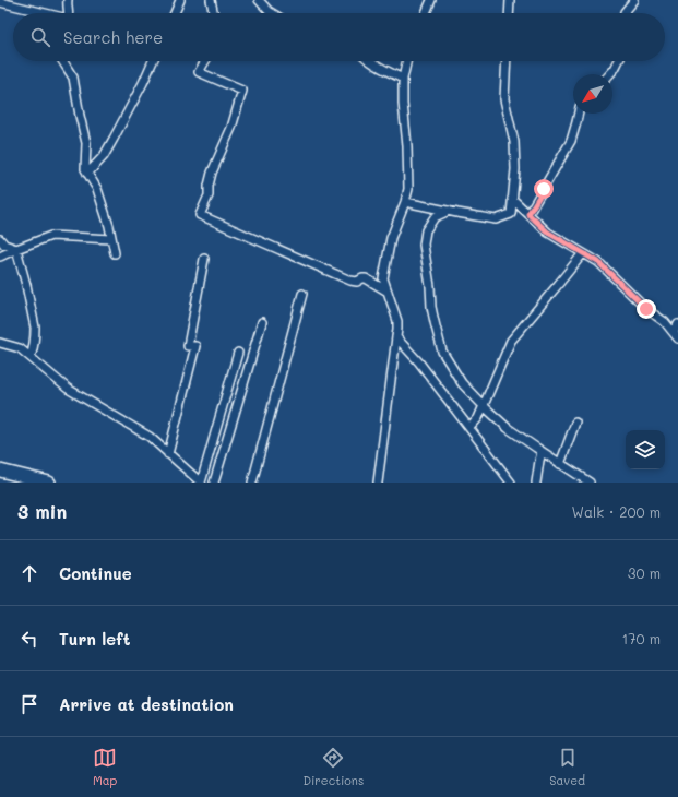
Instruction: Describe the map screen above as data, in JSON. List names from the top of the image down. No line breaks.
{"north":"bottom left","page":{"search":"Search here","heading":["3 min","Walk · 200 m"],"list":[["Continue","30 m"],["Turn left","170 m"],"Arrive at destination"],"nav":["Map","Directions","Saved"]}}
